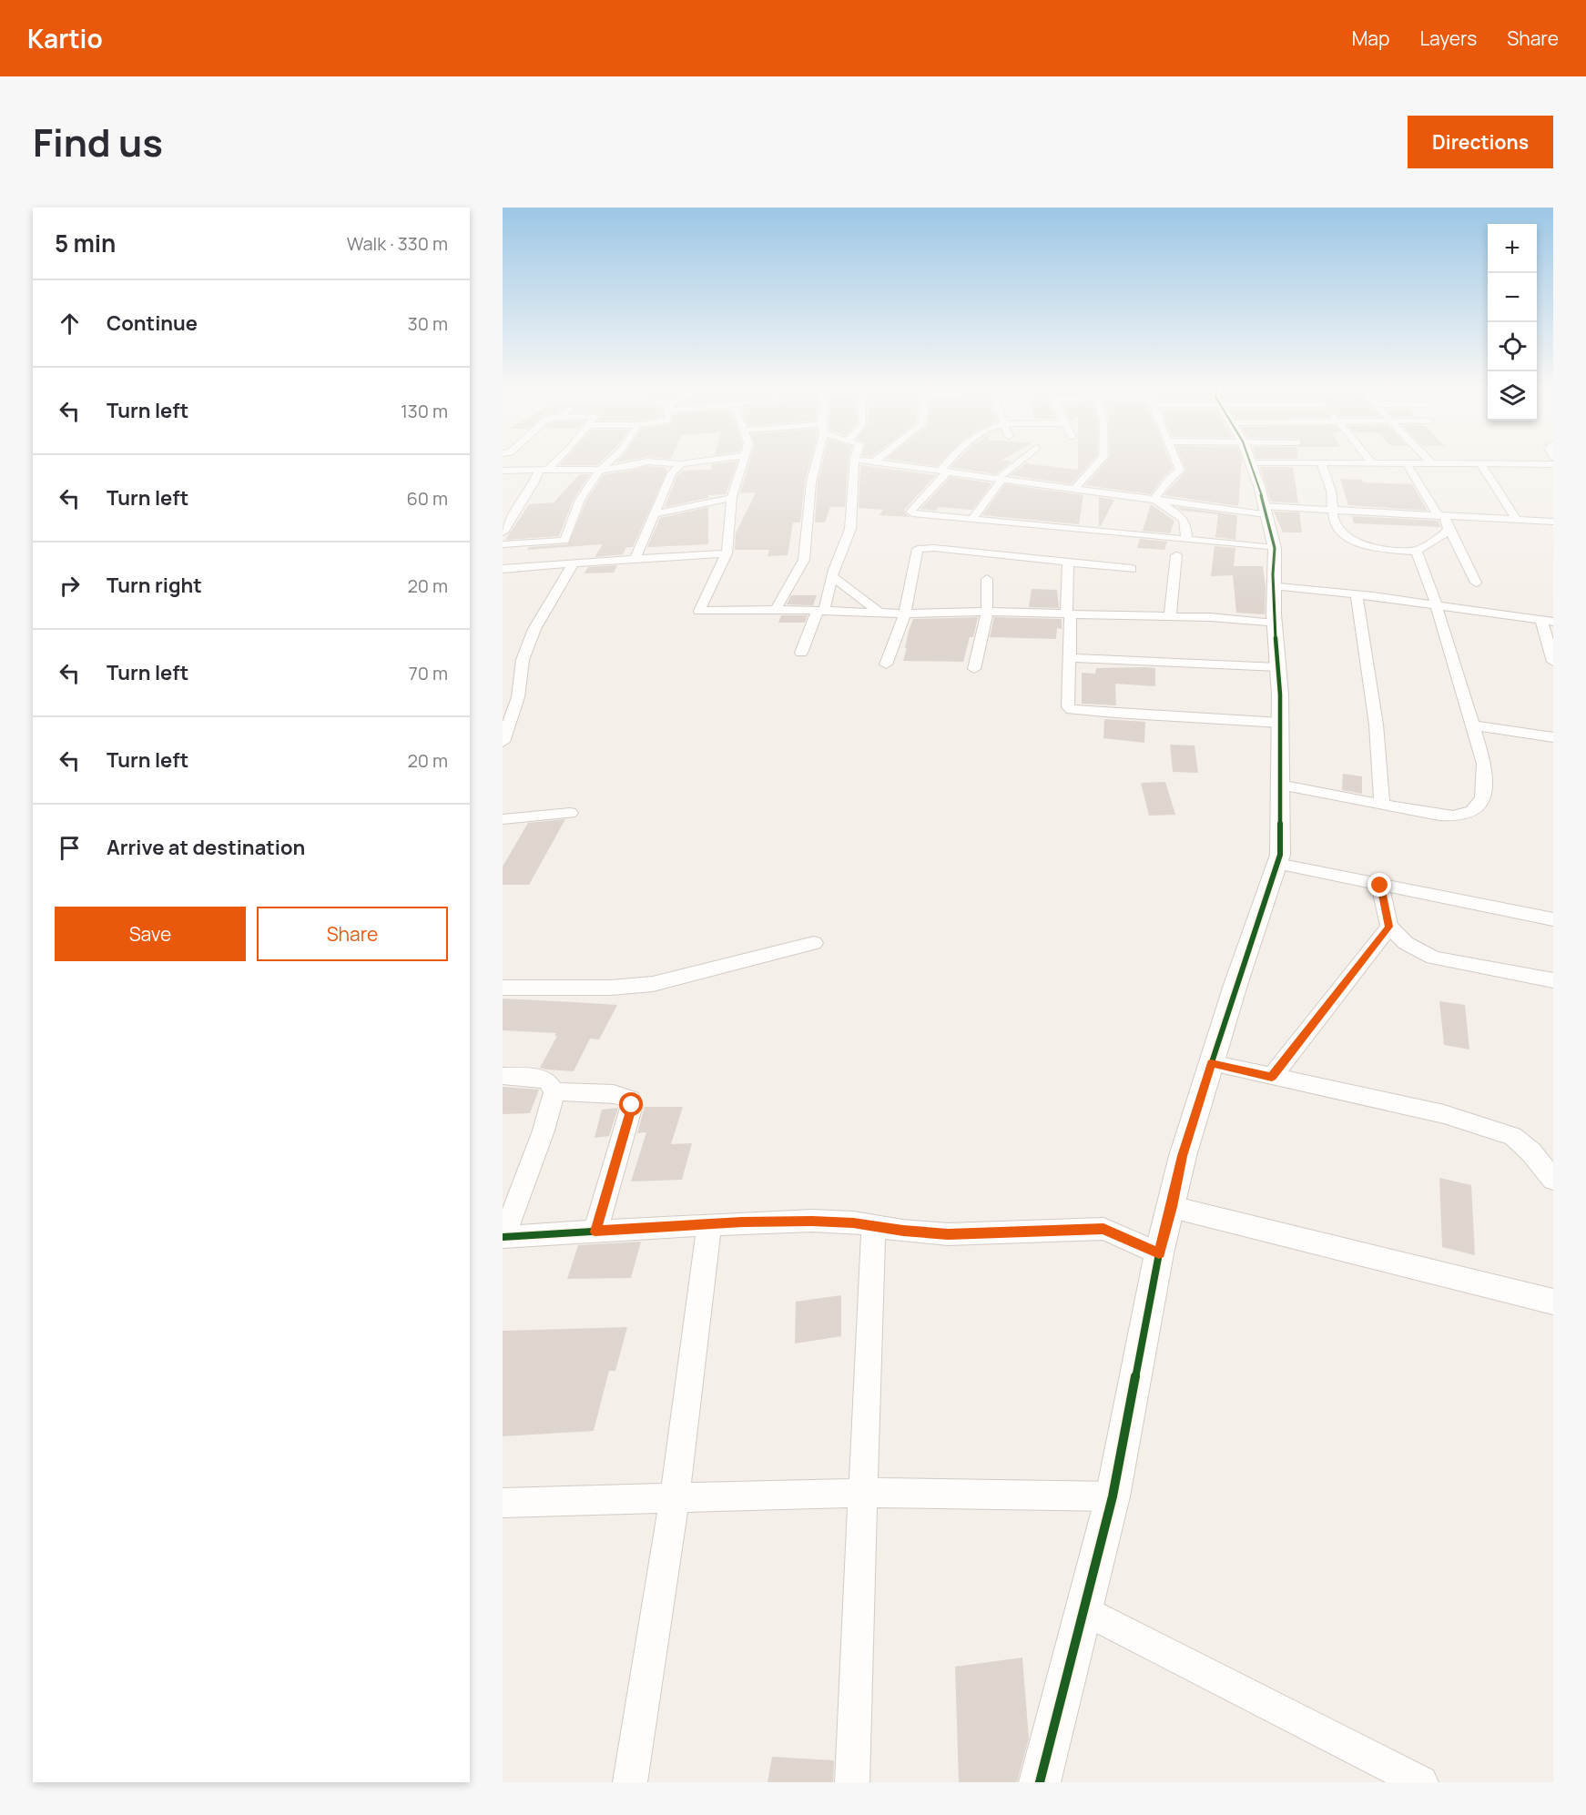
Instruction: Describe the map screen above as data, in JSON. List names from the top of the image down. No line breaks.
{"page":{"header":"Kartio","nav":["Map","Layers","Share"],"title":"Find us","buttons":["Directions",["Save","Share"]],"heading":["5 min","Walk · 330 m"],"map_buttons":["+","−"],"list":[["Continue","30 m"],["Turn left","130 m"],["Turn left","60 m"],["Turn right","20 m"],["Turn left","70 m"],["Turn left","20 m"],"Arrive at destination"]}}
